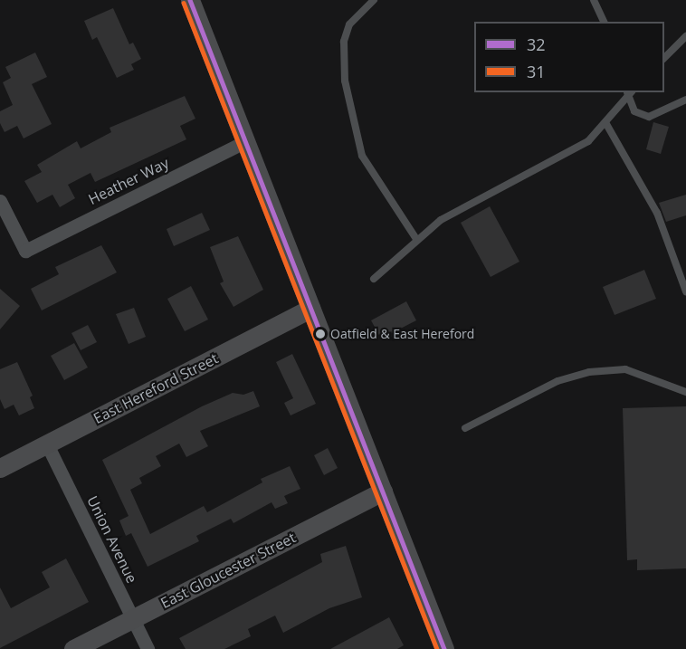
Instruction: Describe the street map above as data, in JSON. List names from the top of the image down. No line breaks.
{"streets":{"main road":["East Hereford Street","East Gloucester Street"],"street":["Heather Way","Union Avenue"]},"crossings":[["East Hereford Street","Union Avenue"],["Union Avenue","East Gloucester Street"]],"places":["Oatfield & East Hereford"],"lines":["transit line 32","transit line 31"],"legend":["32","31"]}
